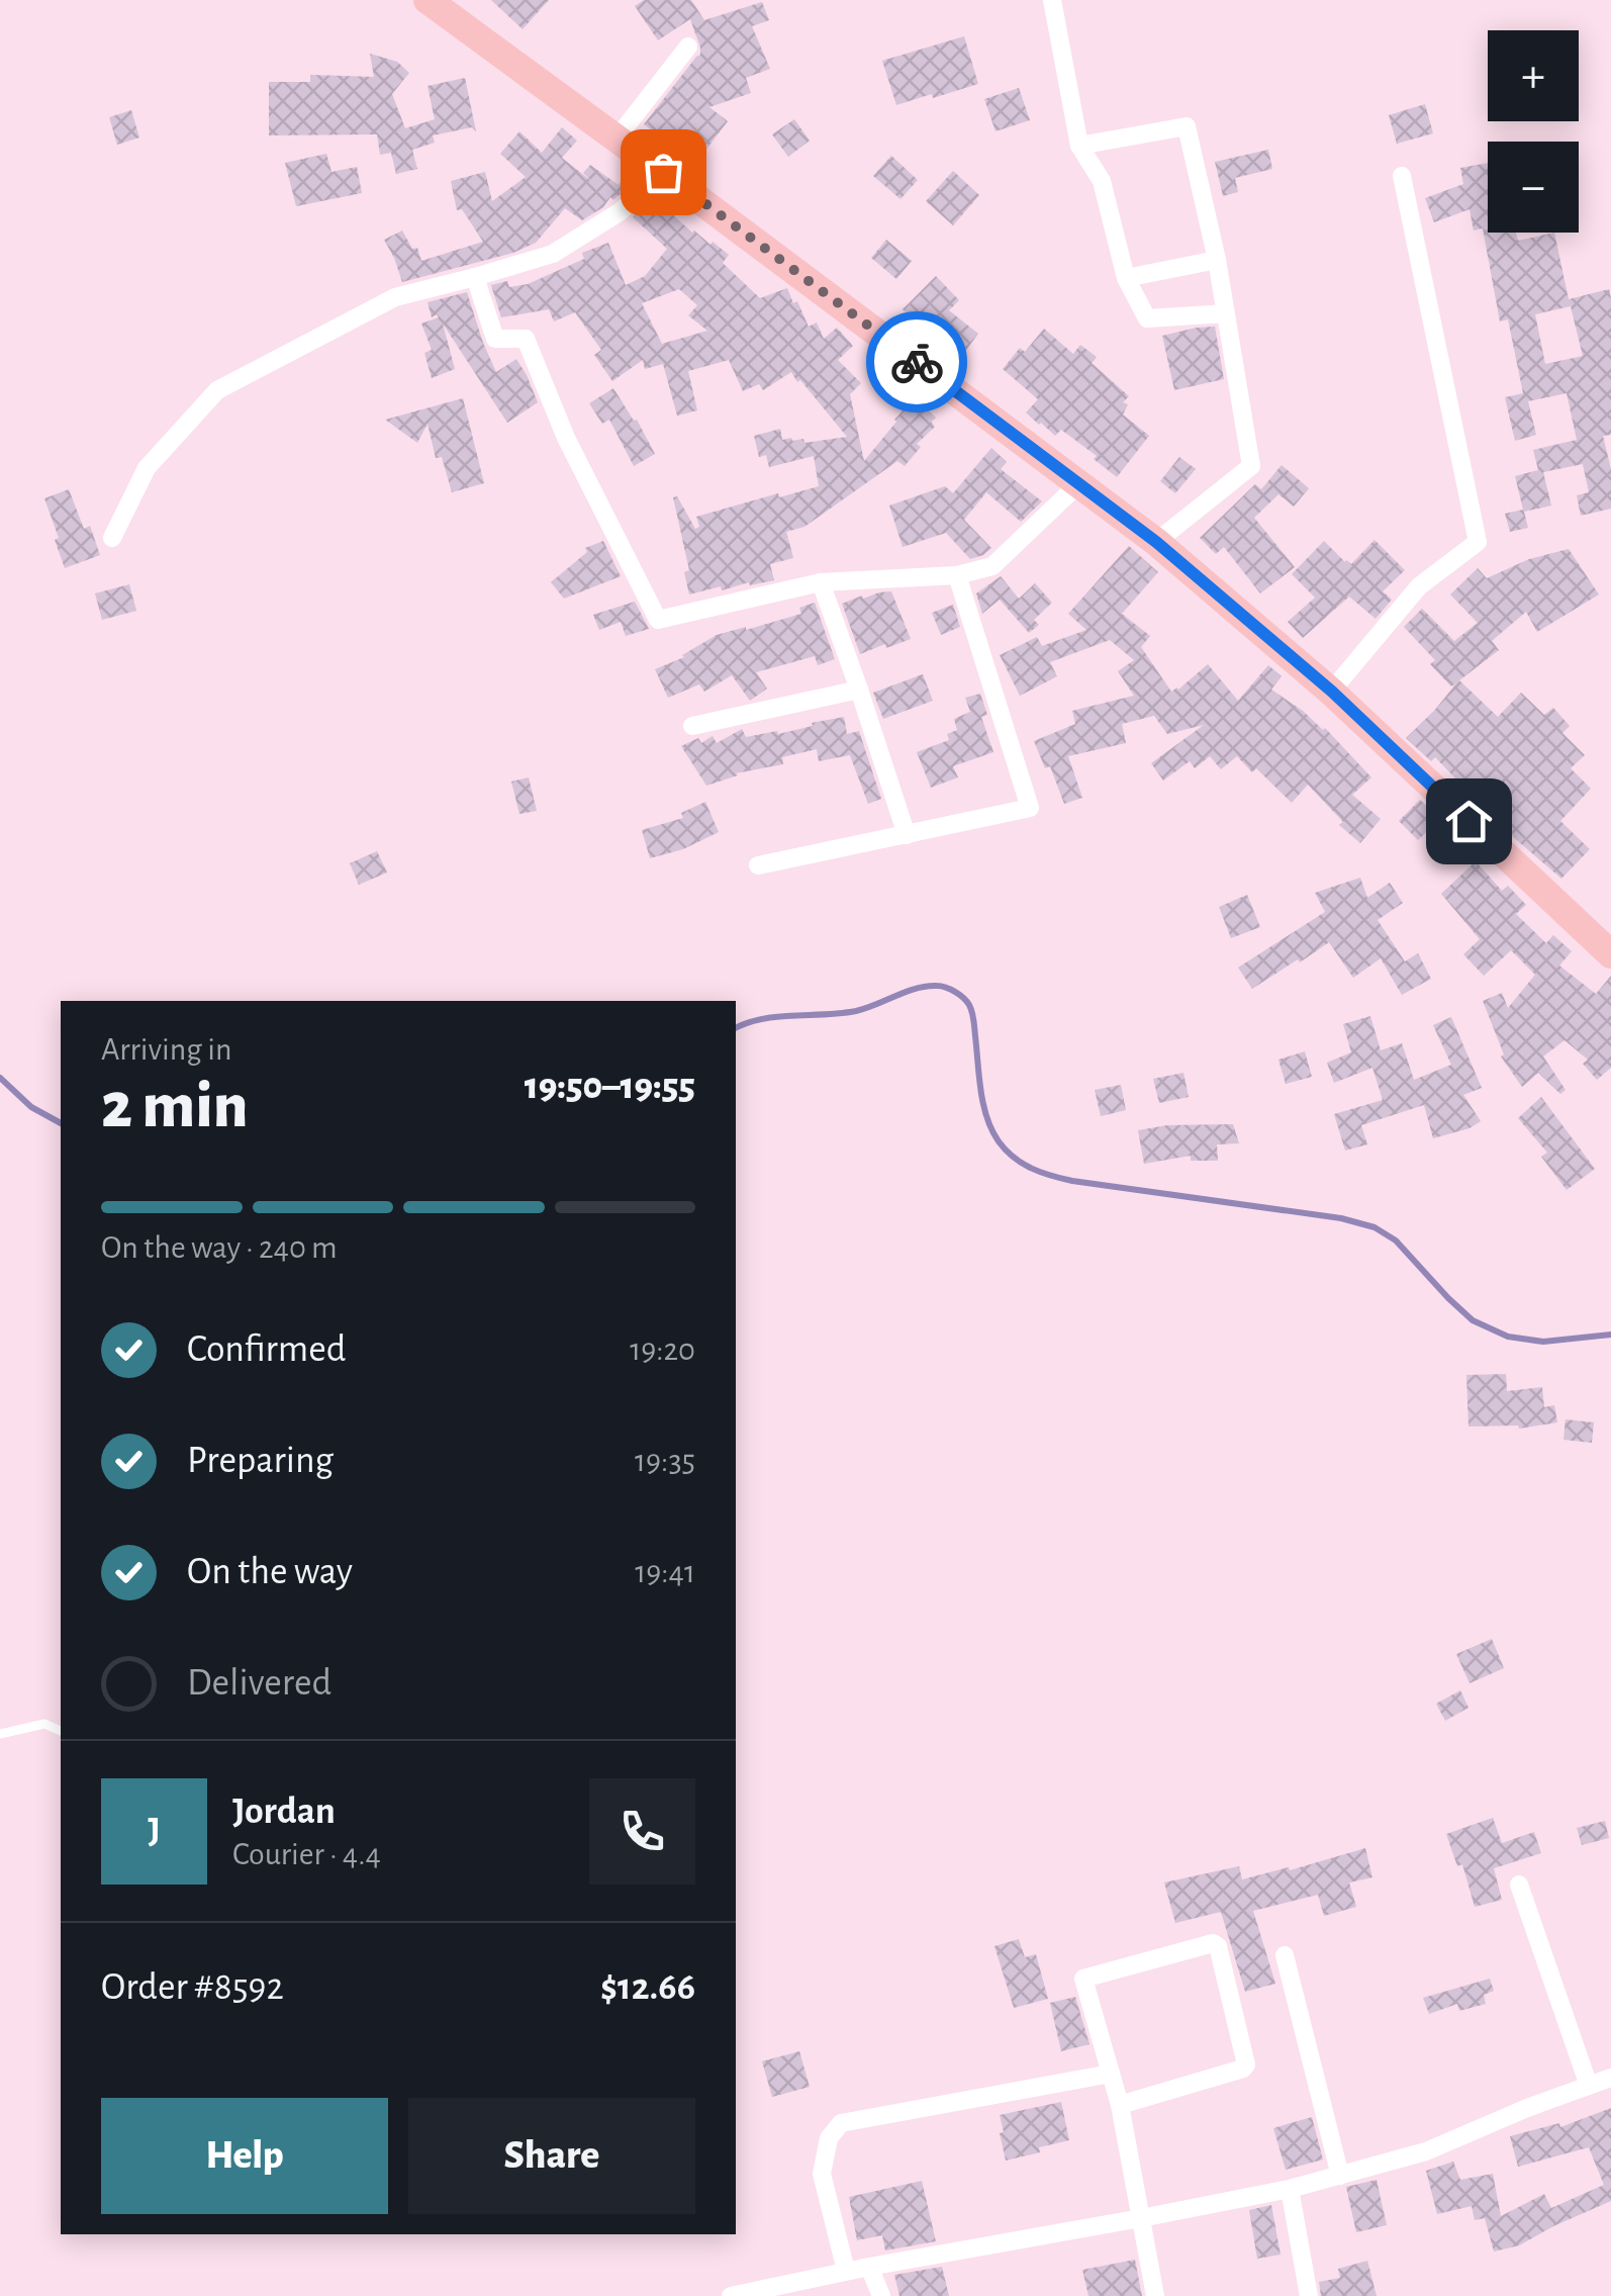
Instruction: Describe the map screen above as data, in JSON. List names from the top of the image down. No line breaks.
{"page":{"map_buttons":["+","−"],"heading":["2 min","Arriving in","19:50–19:55"],"panel":["Jordan","Courier · 4.4","Order #8592","$12.66"],"bar":"On the way · 240 m","list":[["Confirmed","19:20"],["Preparing","19:35"],["On the way","19:41"],"Delivered"],"round":"J","buttons":["Help","Share"]}}
